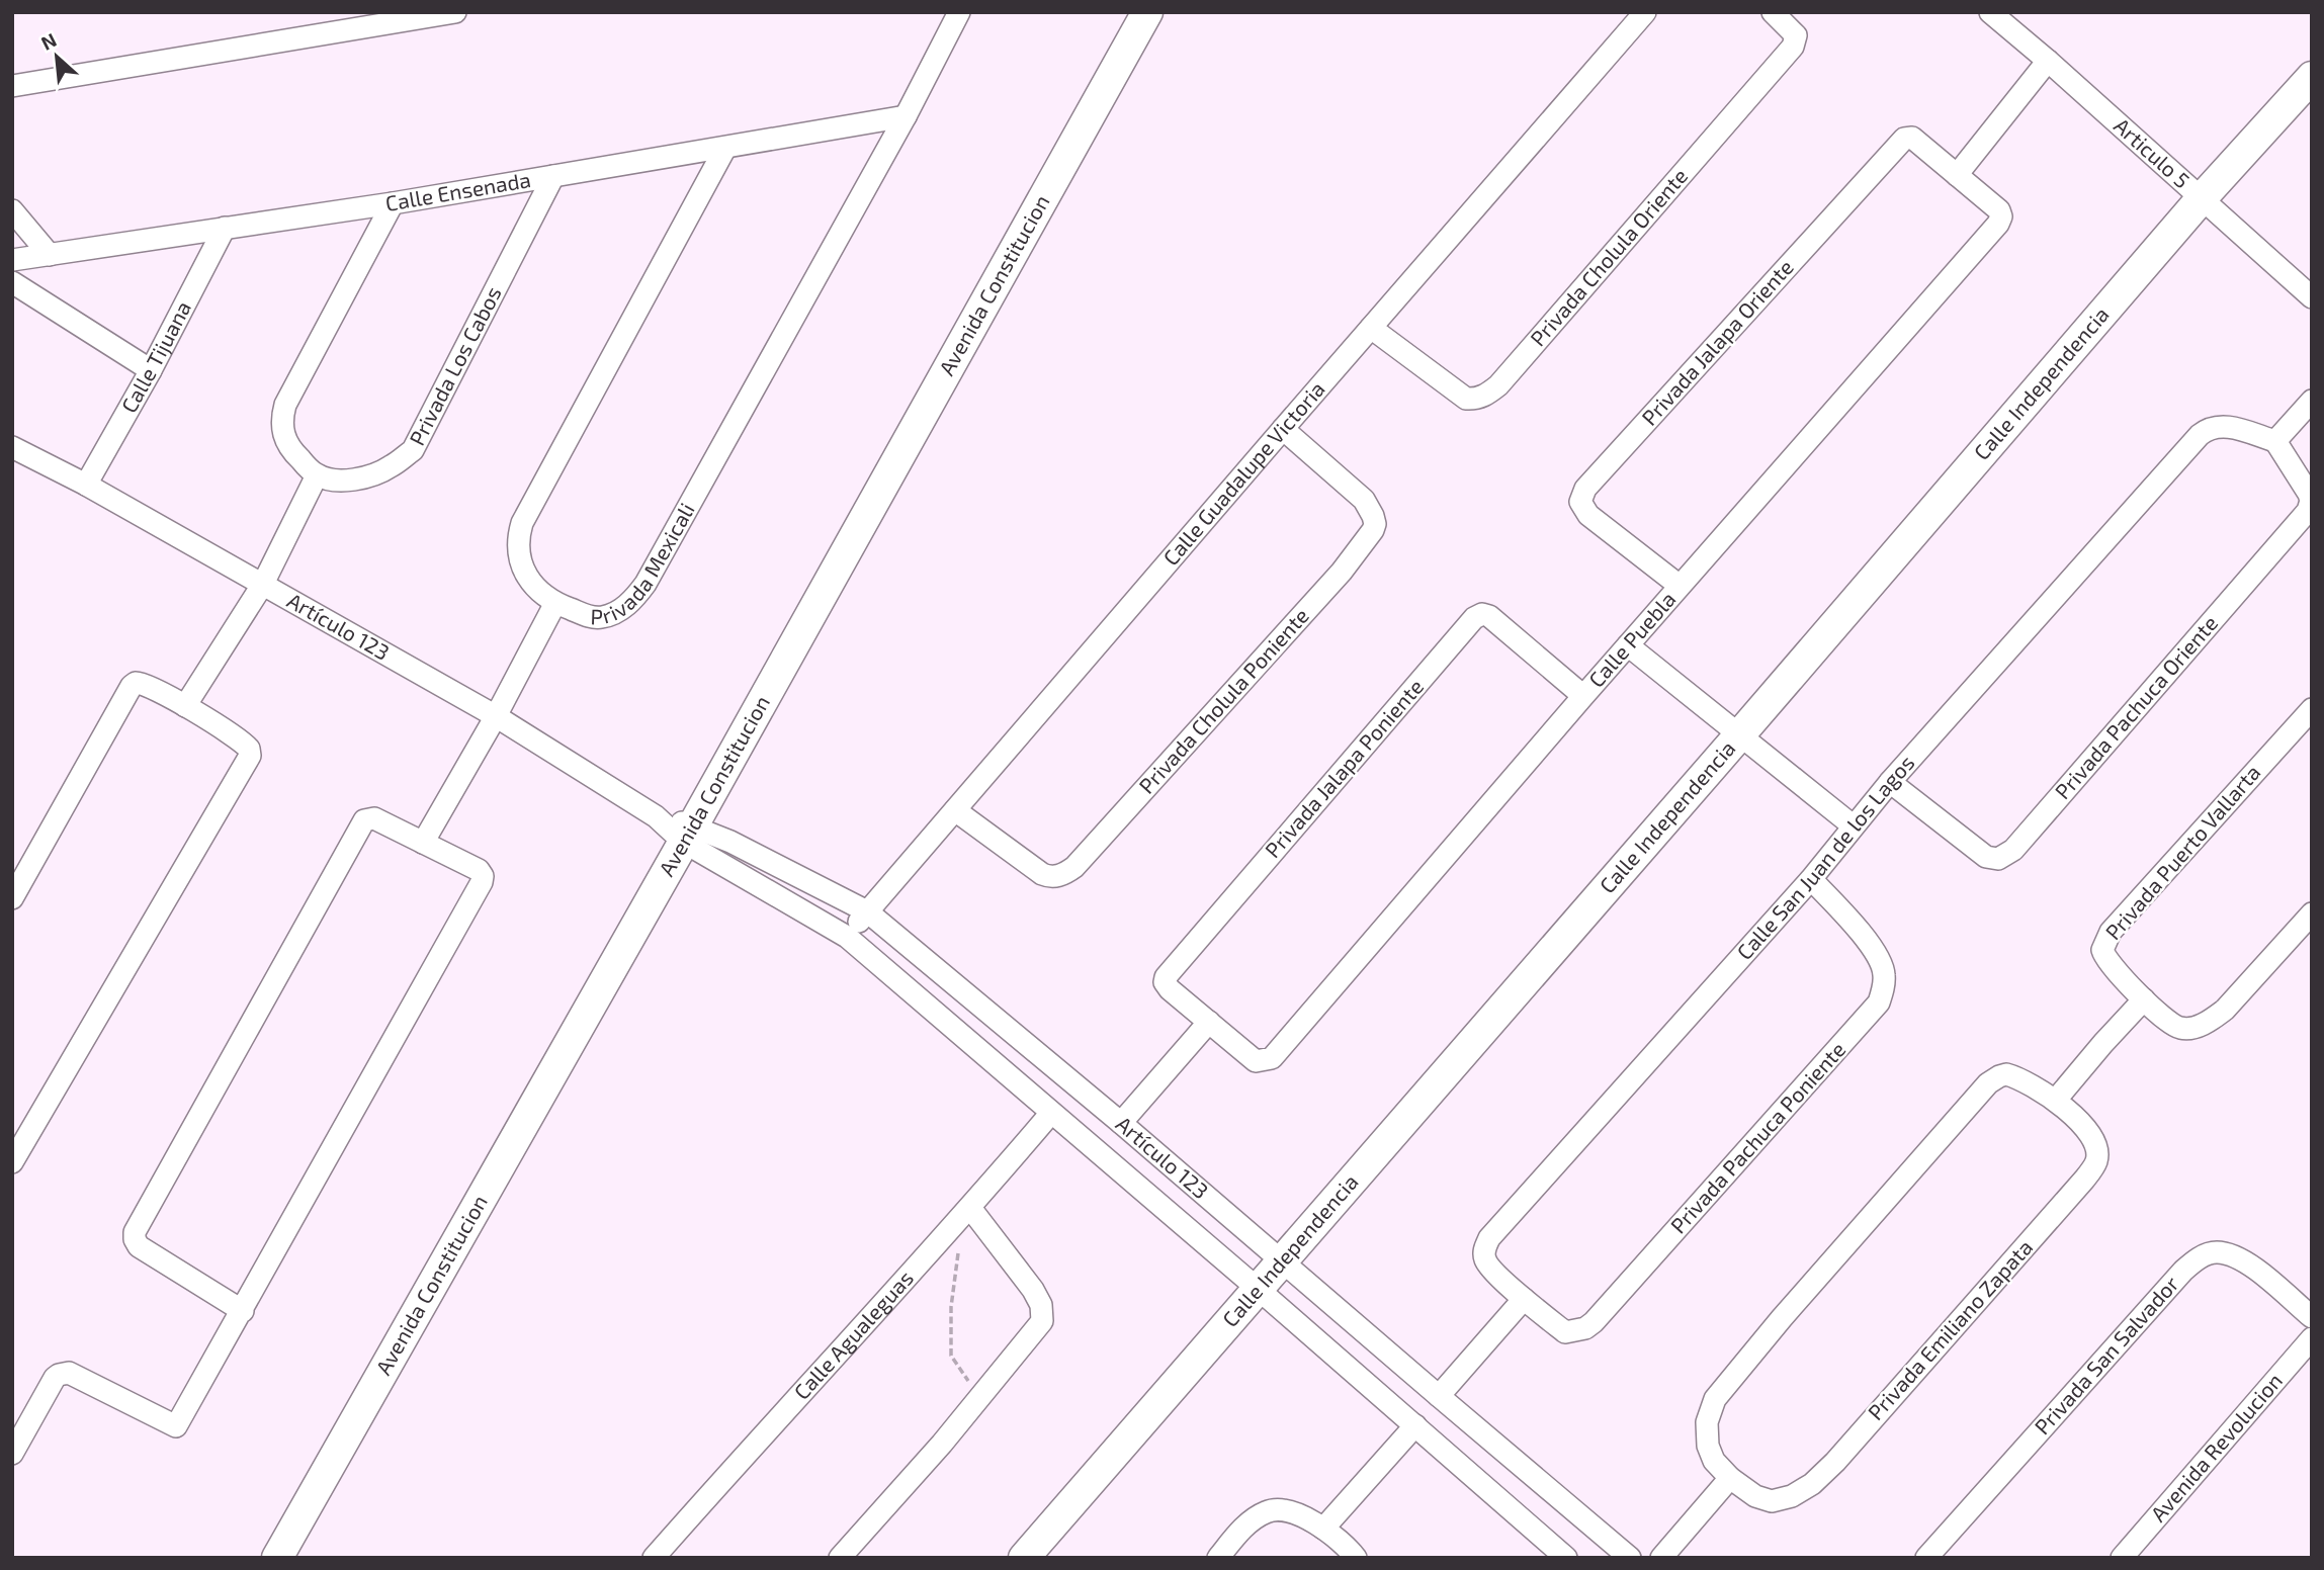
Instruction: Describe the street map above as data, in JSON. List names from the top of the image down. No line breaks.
{"streets":{"street":["Articulo 5","Calle Ensenada","Privada Cholula Oriente","Avenida Constitucion","Privada Jalapa Oriente","Calle Tijuana","Privada Los Cabos","Calle Independencia","Calle Guadalupe Victoria","Privada Mexicali","Artículo 123","Calle Puebla","Privada Cholula Poniente","Privada Pachuca Oriente","Privada Jalapa Poniente","Privada Puerto Vallarta","Calle San Juan de los Lagos","Privada Pachuca Poniente","Privada Emiliano Zapata","Calle Agualeguas","Privada San Salvador","Avenida Revolucion"]},"crossings":[["Articulo 5","Calle Independencia"],["Calle Ensenada","Calle Tijuana"],["Calle Ensenada","Privada Los Cabos"],["Calle Ensenada","Privada Mexicali"],["Privada Cholula Oriente","Calle Guadalupe Victoria"],["Avenida Constitucion","Artículo 123"],["Privada Jalapa Oriente","Calle Puebla"],["Calle Tijuana","Artículo 123"],["Calle Independencia","Artículo 123"],["Calle Guadalupe Victoria","Artículo 123"],["Calle Guadalupe Victoria","Privada Cholula Poniente"],["Artículo 123","Calle Agualeguas"],["Calle Puebla","Privada Jalapa Poniente"],["Privada Pachuca Oriente","Calle San Juan de los Lagos"],["Calle San Juan de los Lagos","Privada Pachuca Poniente"]],"north":"top left"}
